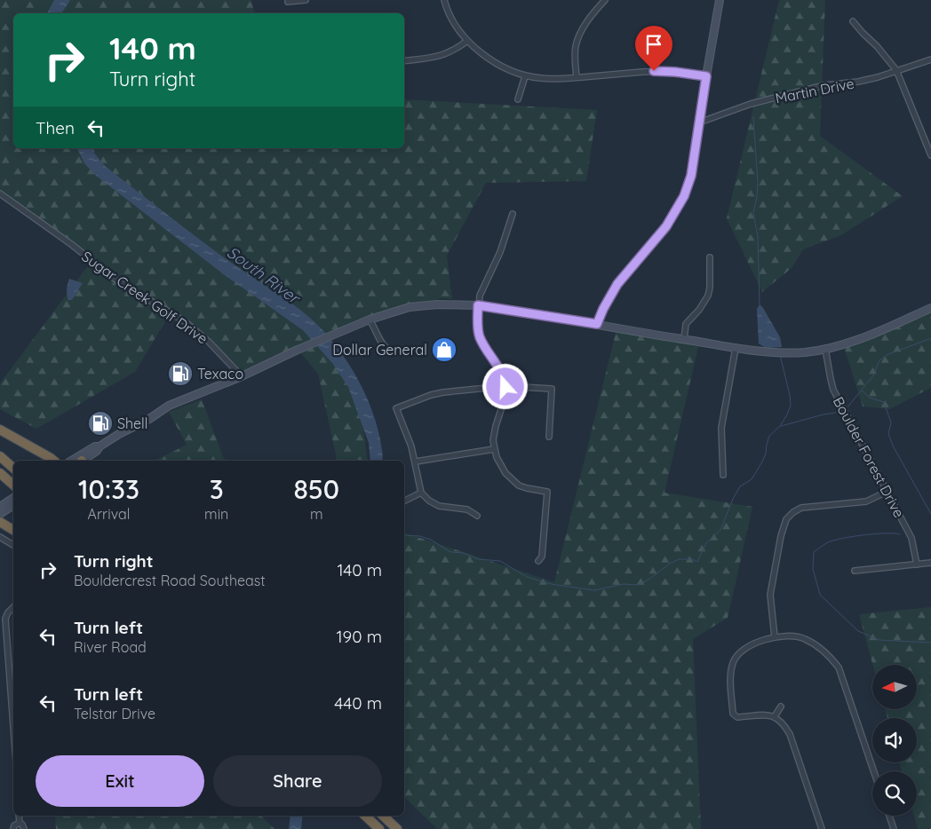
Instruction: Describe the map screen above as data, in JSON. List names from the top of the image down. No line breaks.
{"streets":{"street":["Martin Drive","Sugar Creek Golf Drive","Boulder Forest Drive"]},"water":["South River"],"places":{"shop":["Dollar General"],"fuel station":["Texaco","Shell"]},"north":"left","page":{"turn":["140 m","Turn right"],"then":"Then","eta":["10:33","Arrival","3","min","850","m"],"list":[{"name":"Turn right","note":"Bouldercrest Road Southeast","value":"140 m"},{"name":"Turn left","note":"River Road","value":"190 m"},{"name":"Turn left","note":"Telstar Drive","value":"440 m"}],"buttons":["Exit","Share"]}}
